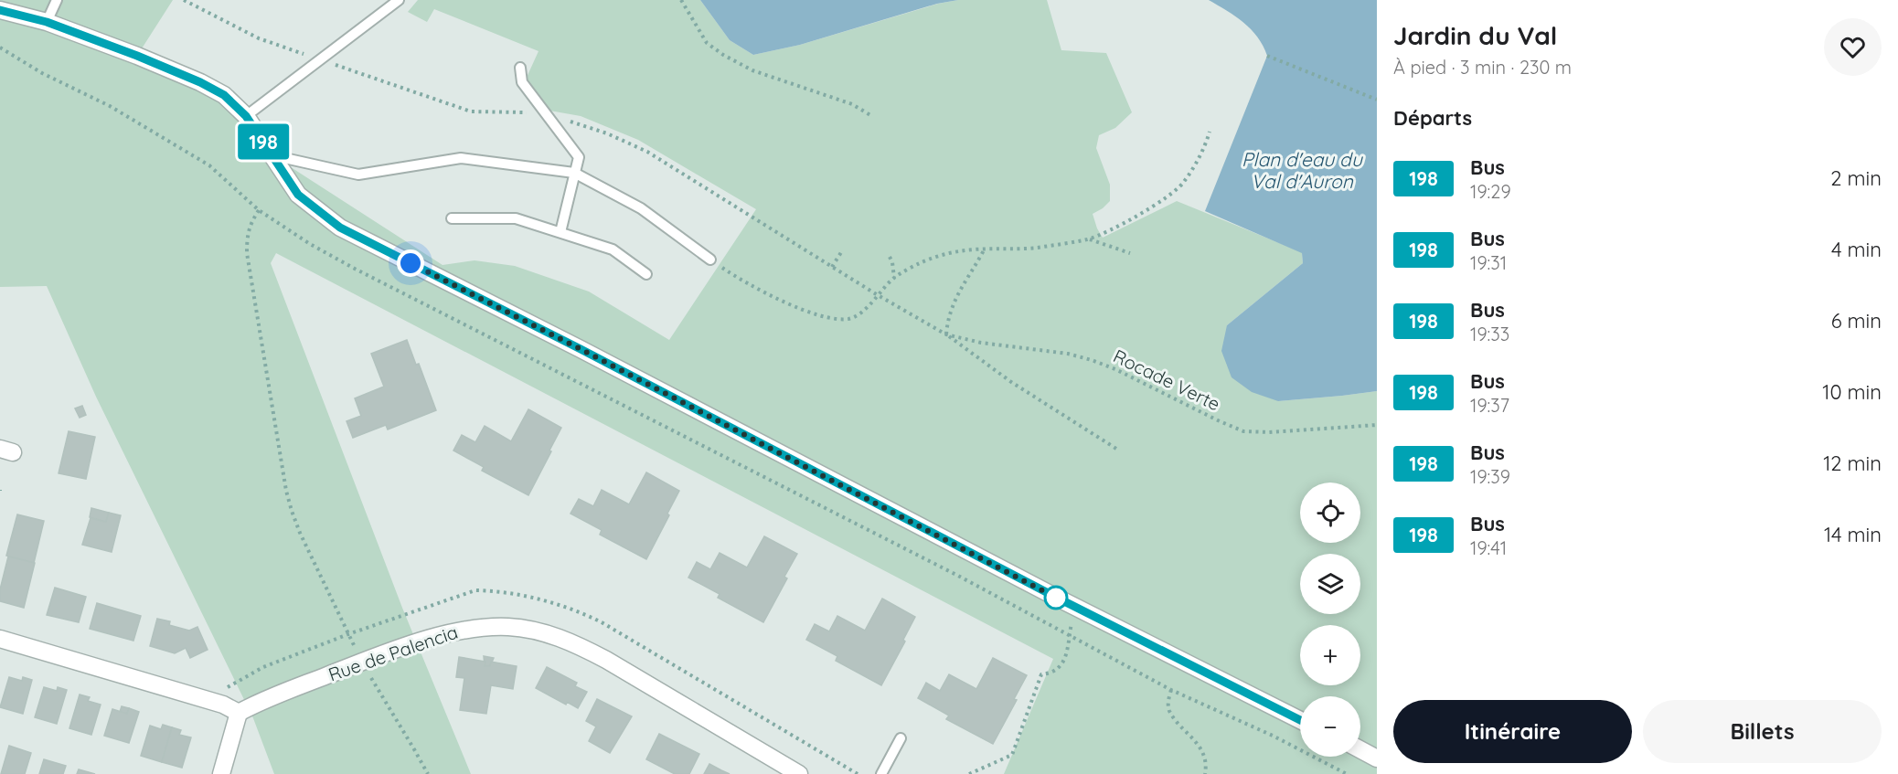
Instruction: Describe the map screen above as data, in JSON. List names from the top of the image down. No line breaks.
{"streets":{"street":["Rue de Palencia"],"path":["Rocade Verte"]},"water":["Plan d'eau du Val d'Auron"],"lines":["bus line 198"],"page":{"on_map":"198","heading":[["Jardin du Val","À pied · 3 min · 230 m"],"Départs"],"list":[{"mark":"198","name":"Bus","note":"19:29","value":"2 min"},{"mark":"198","name":"Bus","note":"19:31","value":"4 min"},{"mark":"198","name":"Bus","note":"19:33","value":"6 min"},{"mark":"198","name":"Bus","note":"19:37","value":"10 min"},{"mark":"198","name":"Bus","note":"19:39","value":"12 min"},{"mark":"198","name":"Bus","note":"19:41","value":"14 min"}],"map_buttons":["+","−"],"buttons":["Itinéraire","Billets"]}}
